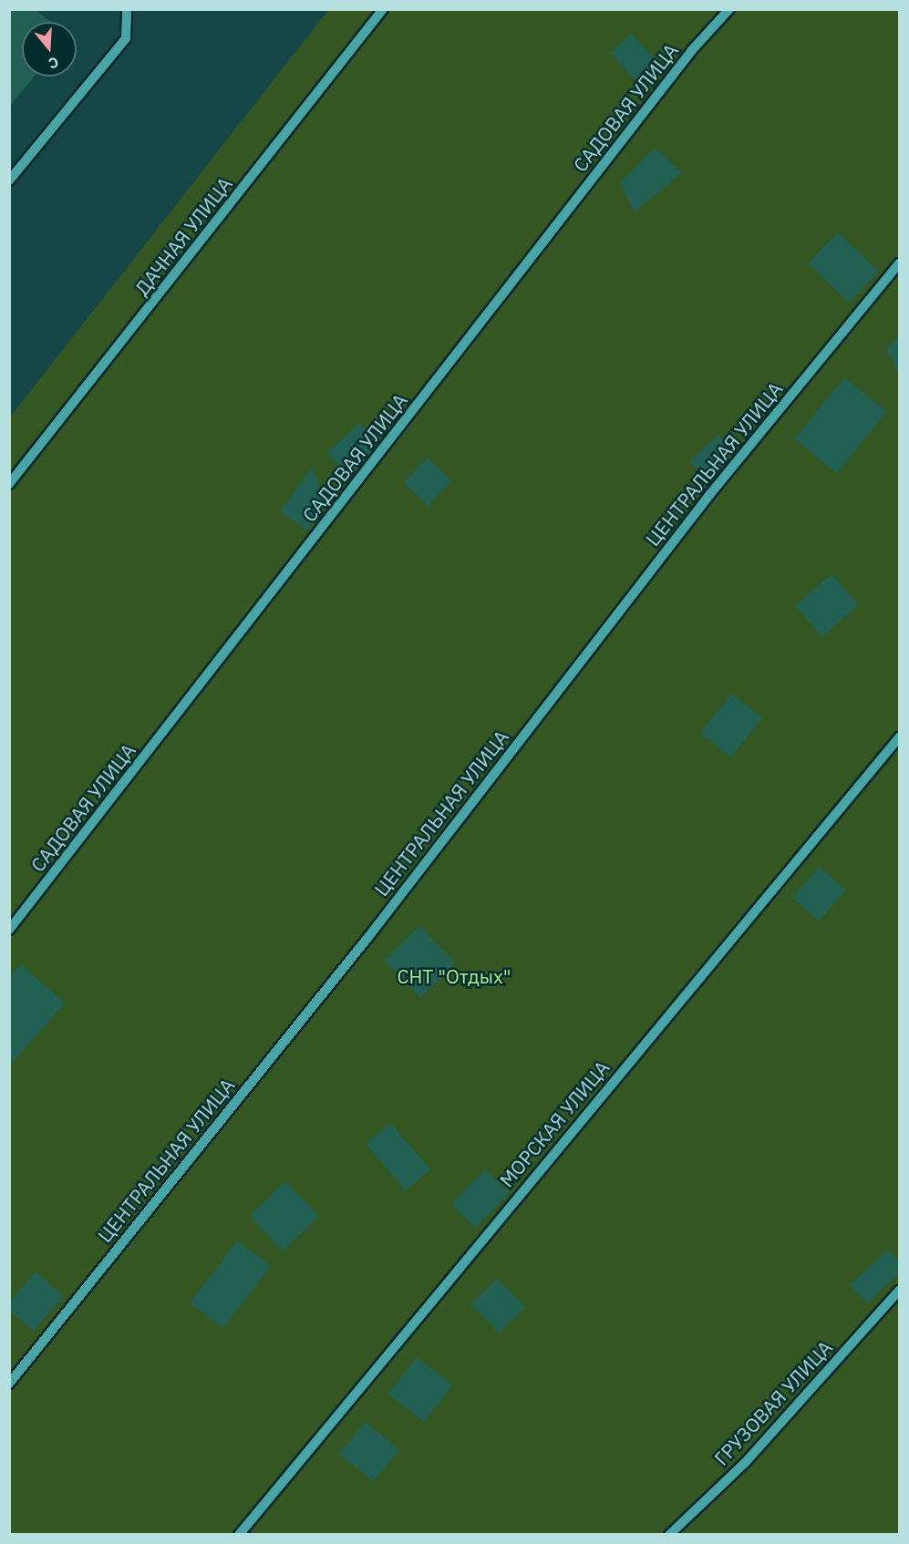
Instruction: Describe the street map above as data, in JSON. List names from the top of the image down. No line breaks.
{"streets":{"lane":["САДОВАЯ УЛИЦА","ДАЧНАЯ УЛИЦА","ЦЕНТРАЛЬНАЯ УЛИЦА","МОРСКАЯ УЛИЦА","ГРУЗОВАЯ УЛИЦА"]},"parks":["СНТ \"Отдых\""],"north":"bottom"}
